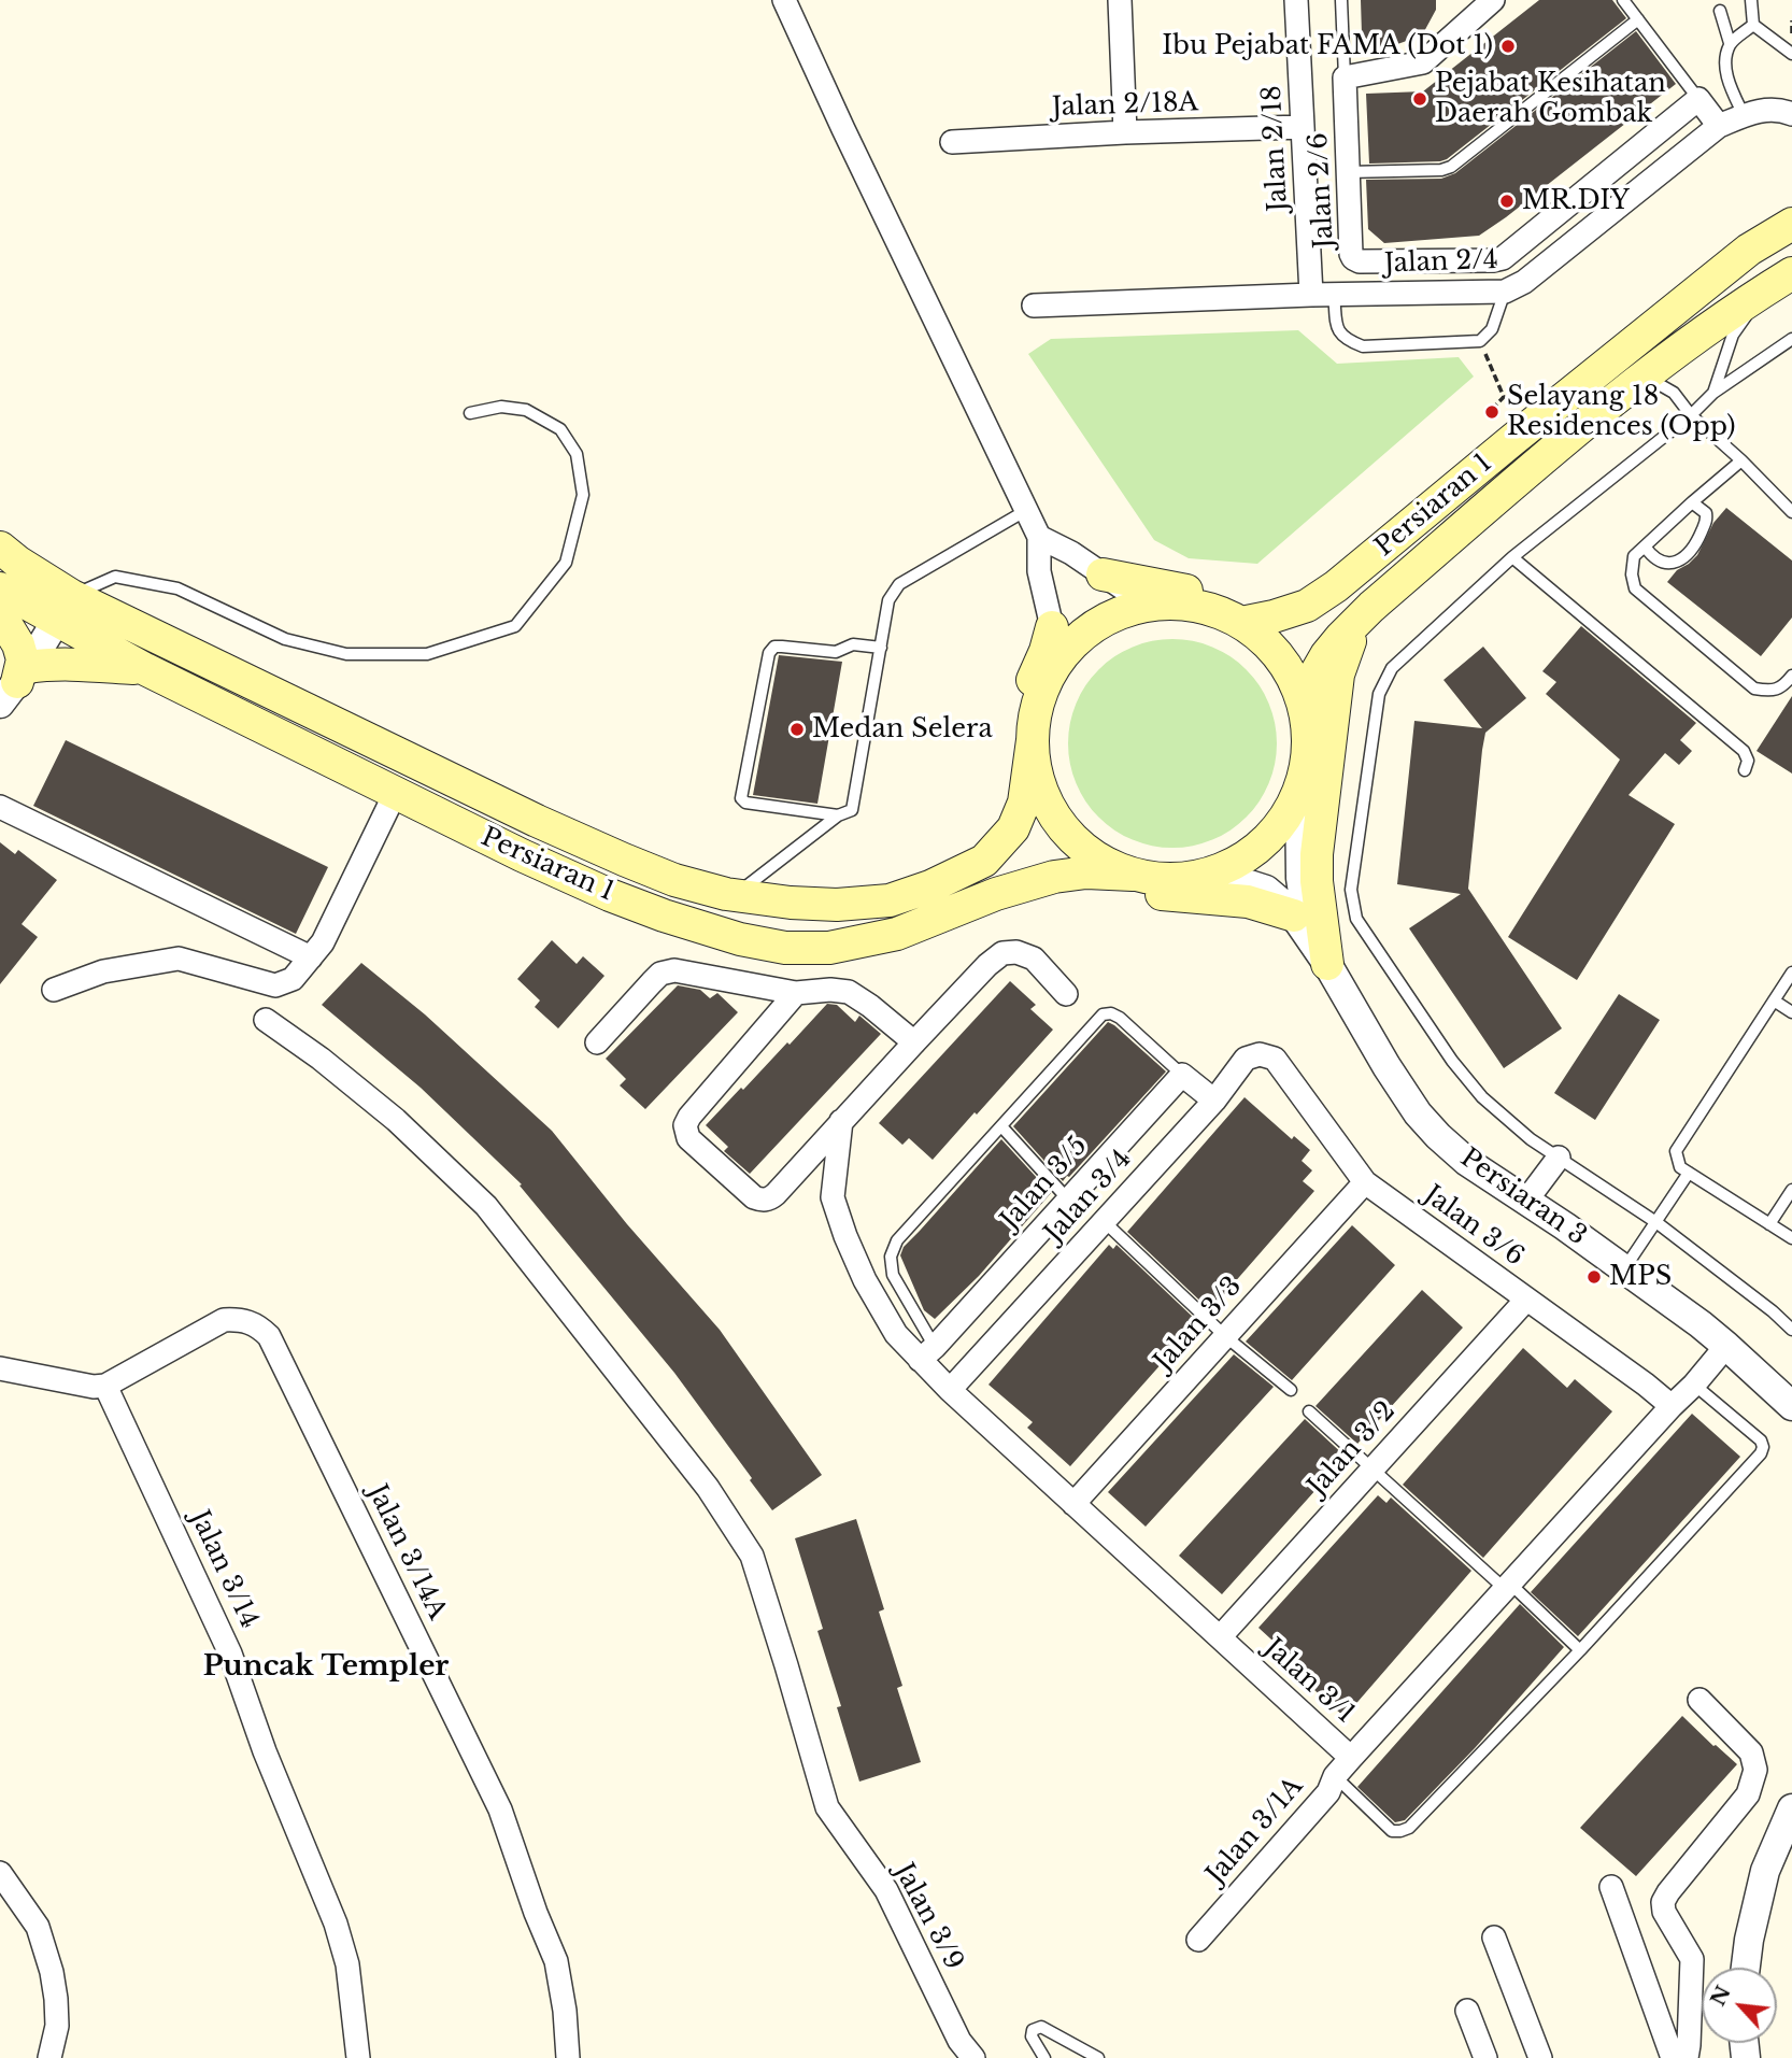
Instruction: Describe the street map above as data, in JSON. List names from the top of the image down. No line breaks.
{"streets":{"main road":["Persiaran 1"],"street":["Jalan 2/18A","Jalan 2/18","Jalan 2/6","Jalan 2/4","Jalan 3/5","Jalan 3/4","Persiaran 3","Jalan 3/6","Jalan 3/3","Jalan 3/2","Jalan 3/14A","Jalan 3/14","Jalan 3/1","Jalan 3/1A","Jalan 3/9"]},"crossings":[["Jalan 2/18A","Jalan 2/18"],["Jalan 2/18","Jalan 2/4"],["Jalan 3/5","Jalan 3/1"],["Jalan 3/4","Jalan 3/6"],["Jalan 3/4","Jalan 3/1"],["Persiaran 3","Jalan 3/1"],["Jalan 3/6","Jalan 3/3"],["Jalan 3/6","Jalan 3/2"],["Jalan 3/6","Jalan 3/1"],["Jalan 3/3","Jalan 3/1"],["Jalan 3/2","Jalan 3/1"],["Jalan 3/14A","Jalan 3/14"],["Jalan 3/1","Jalan 3/1A"]],"districts":["Puncak Templer"],"places":["Ibu Pejabat FAMA (Dot 1)","Pejabat Kesihatan Daerah Gombak","MR.DIY","Selayang 18 Residences (Opp)","Medan Selera","MPS"],"north":"top left"}
